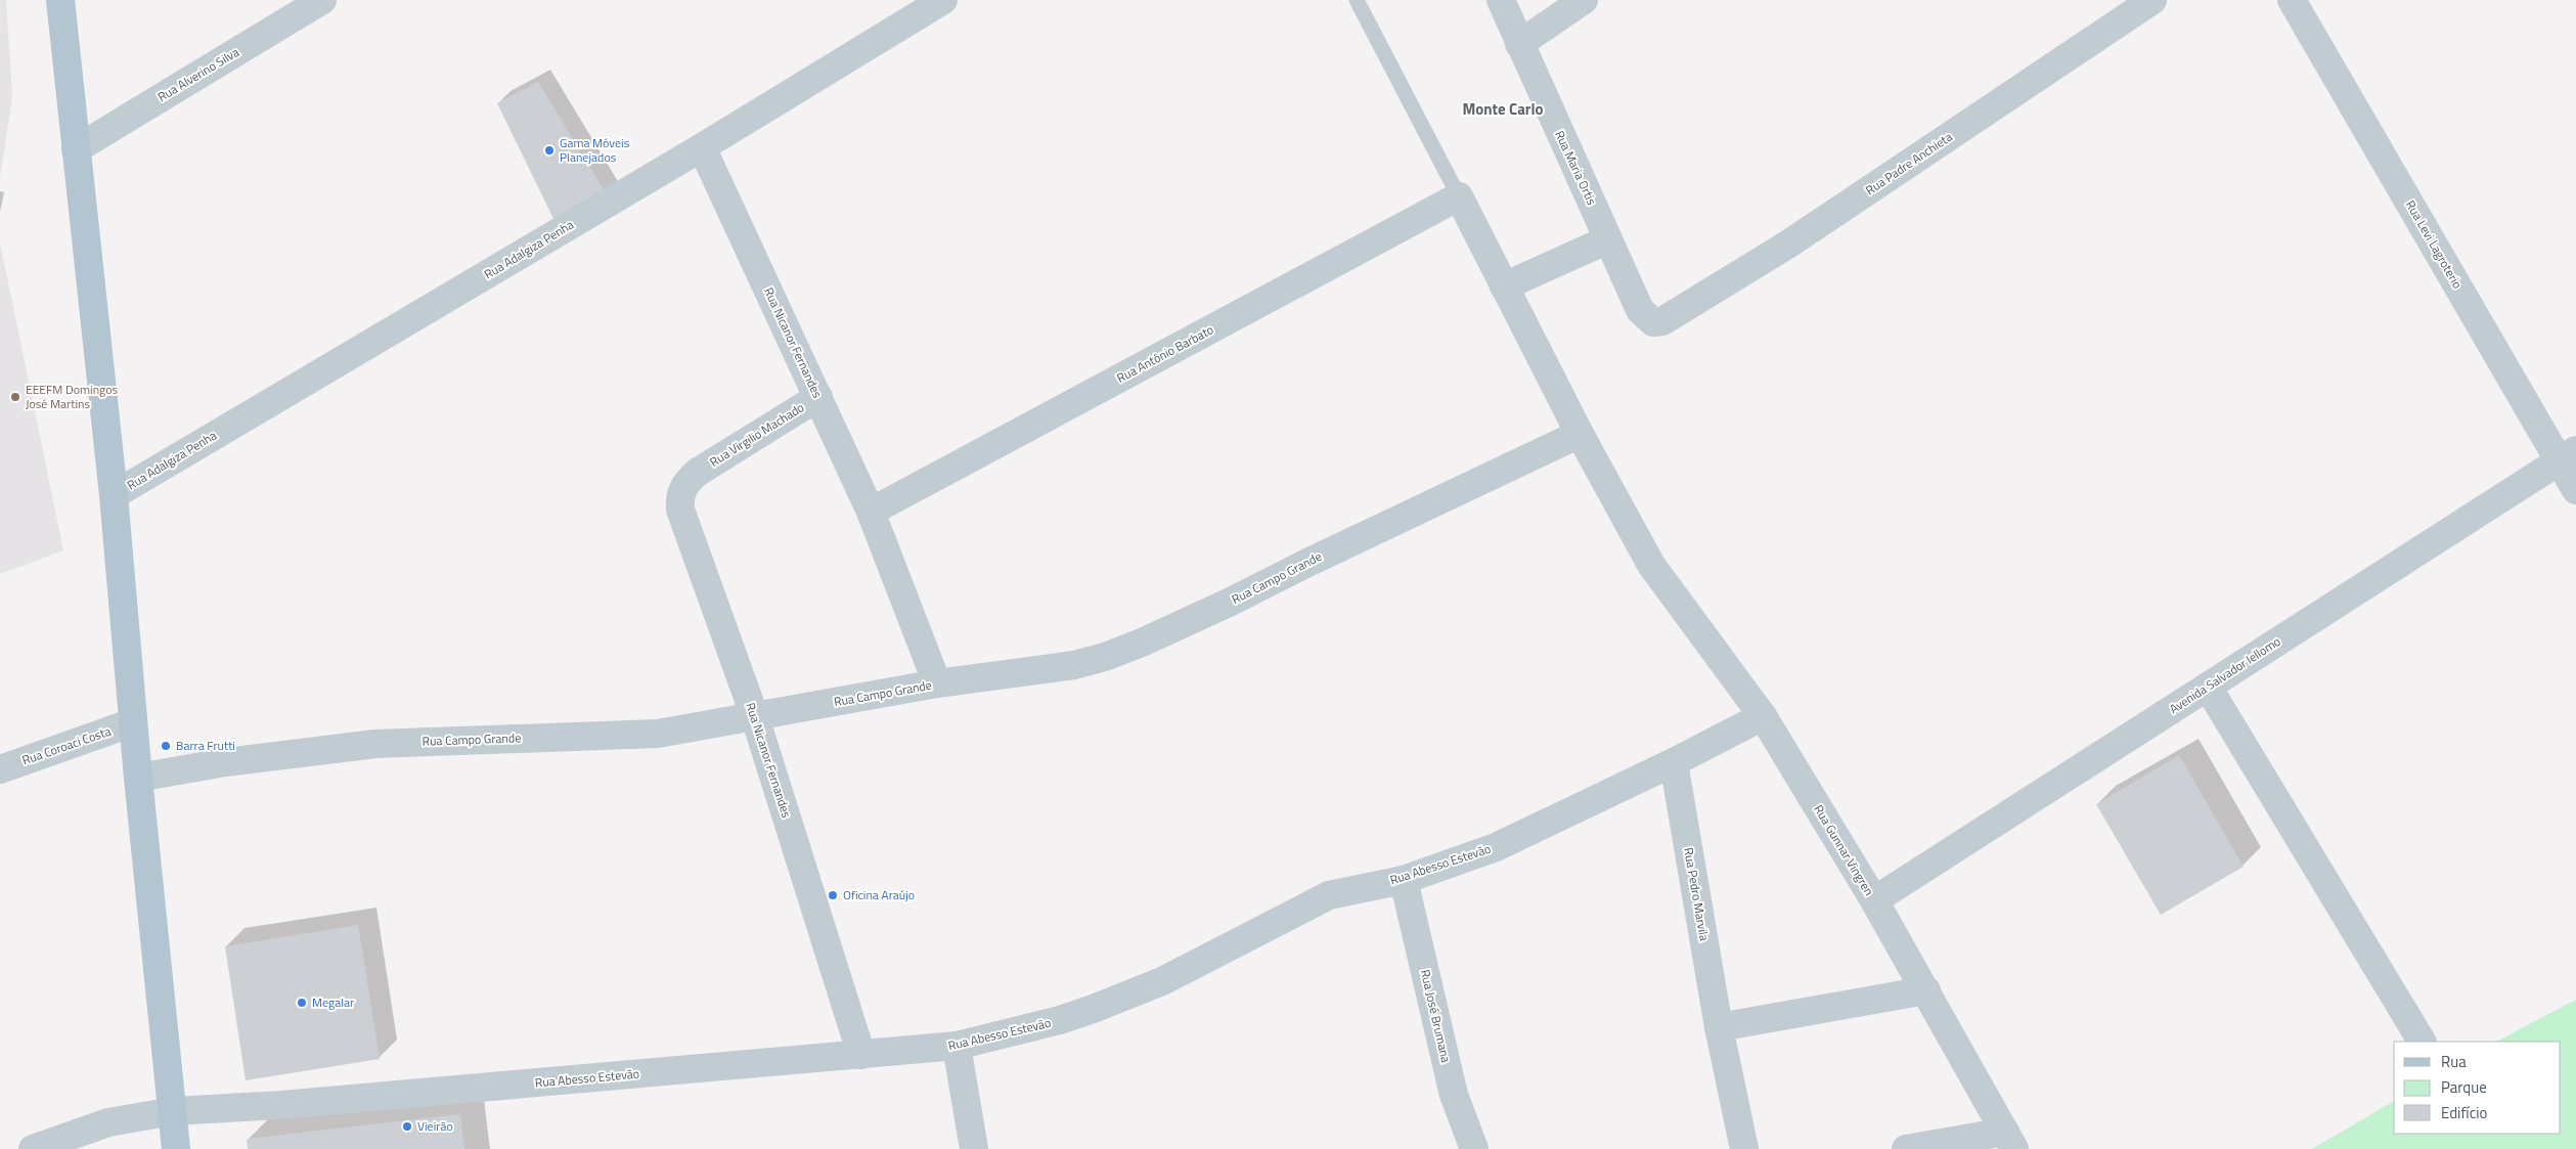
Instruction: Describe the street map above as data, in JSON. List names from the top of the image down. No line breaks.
{"streets":{"street":["Rua Alverino Silva","Rua Padre Anchieta","Rua Maria Ortis","Rua Levi Lagroterio","Rua Adalgiza Penha","Rua Nicanor Fernandes","Rua Antônio Barbato","Rua Virgilio Machado","Rua Campo Grande","Avenida Salvador Iellomo","Rua Coroaci Costa","Rua Gunnar Vingren","Rua Abesso Estevão","Rua Pedro Marvila","Rua José Brumana"]},"crossings":[["Rua Padre Anchieta","Rua Maria Ortis"],["Rua Levi Lagroterio","Avenida Salvador Iellomo"],["Rua Adalgiza Penha","Rua Nicanor Fernandes"],["Rua Nicanor Fernandes","Rua Antônio Barbato"],["Rua Nicanor Fernandes","Rua Virgilio Machado"],["Rua Nicanor Fernandes","Rua Campo Grande"],["Rua Nicanor Fernandes","Rua Abesso Estevão"],["Rua Antônio Barbato","Rua Gunnar Vingren"],["Rua Campo Grande","Rua Gunnar Vingren"],["Avenida Salvador Iellomo","Rua Gunnar Vingren"],["Rua Gunnar Vingren","Rua Abesso Estevão"],["Rua Abesso Estevão","Rua Pedro Marvila"],["Rua Abesso Estevão","Rua José Brumana"]],"districts":["Monte Carlo"],"places":["Gama Móveis Planejados","EEEFM Domingos José Martins","Barra Frutti","Oficina Araújo","Megalar","Vieirão"],"legend":["Rua","Parque","Edifício"]}
